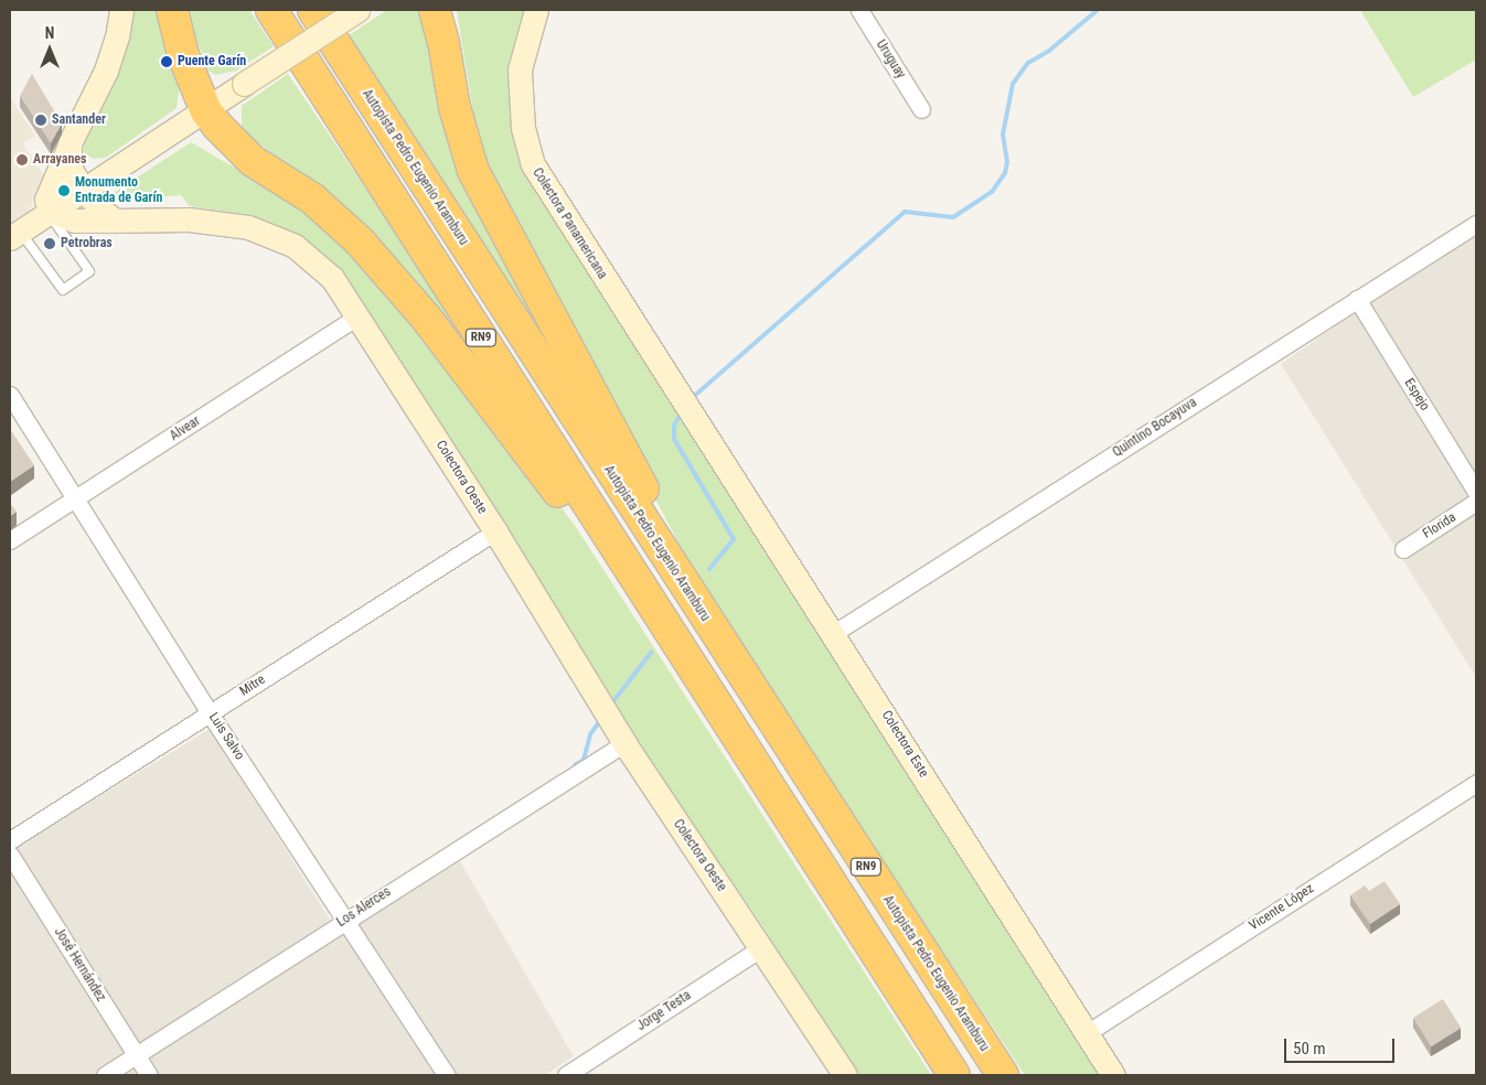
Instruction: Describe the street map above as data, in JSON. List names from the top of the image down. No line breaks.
{"streets":{"highway":["Autopista Pedro Eugenio Aramburu","RN9"],"street":["Uruguay","Colectora Panamericana","Espejo","Quintino Bocayuva","Alvear","Colectora Oeste","Florida","Mitre","Luis Salvo","Colectora Este","Los Alerces","Vicente López","José Hernández","Jorge Testa"]},"crossings":[["Colectora Panamericana","Colectora Este"],["Espejo","Quintino Bocayuva"],["Quintino Bocayuva","Colectora Este"],["Alvear","Colectora Oeste"],["Alvear","Luis Salvo"],["Colectora Oeste","Mitre"],["Colectora Oeste","Los Alerces"],["Colectora Oeste","Jorge Testa"],["Mitre","Luis Salvo"],["Luis Salvo","Los Alerces"],["Colectora Este","Vicente López"],["Los Alerces","José Hernández"]],"places":["Puente Garín","Santander","Arrayanes","Monumento Entrada de Garín","Petrobras"],"scale_bar":"50 m","north":"top"}
